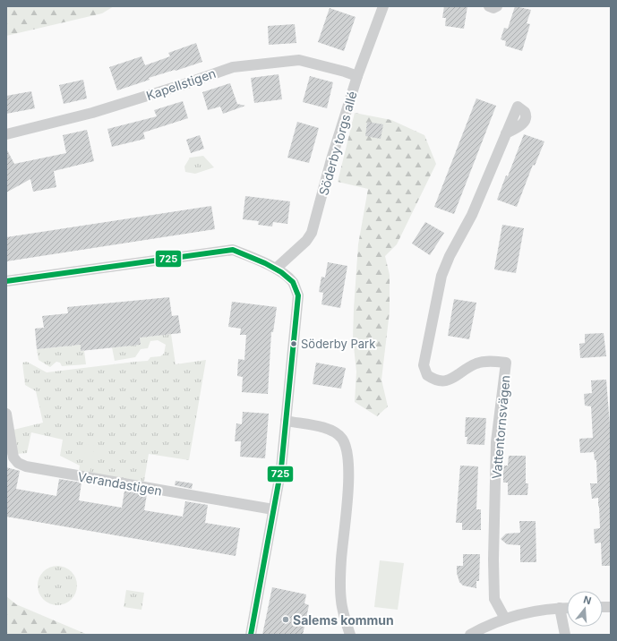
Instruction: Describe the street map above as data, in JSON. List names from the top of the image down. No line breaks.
{"streets":{"street":["Kapellstigen","Söderby torgs allé","Vattentornsvägen","Verandastigen"]},"crossings":[["Kapellstigen","Söderby torgs allé"]],"places":["Söderby Park","Salems kommun"],"lines":["transit line 725"],"north":"top"}
